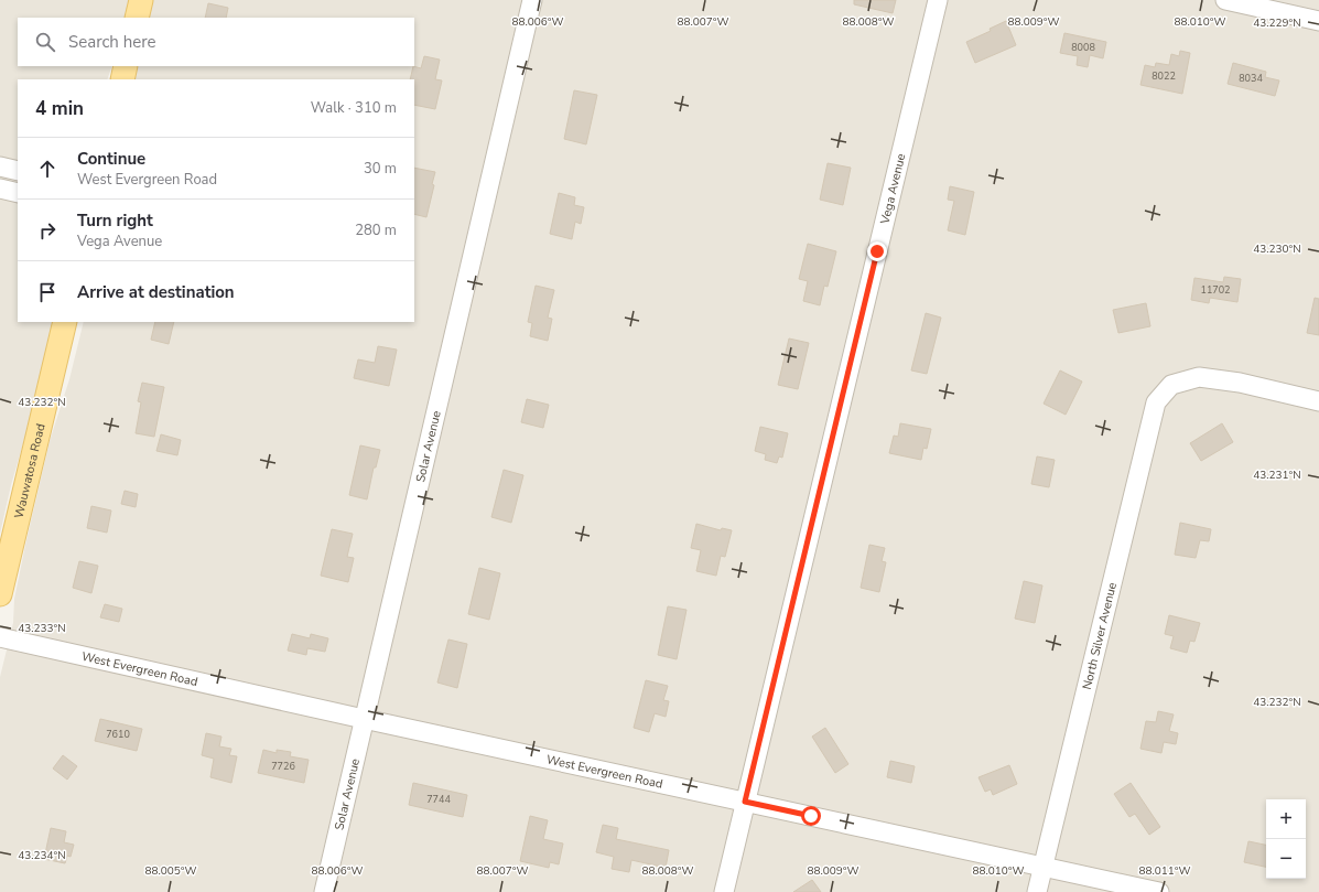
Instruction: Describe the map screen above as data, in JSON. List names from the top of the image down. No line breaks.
{"streets":{"main road":["Wauwatosa Road"],"street":["Vega Avenue","Solar Avenue","North Silver Avenue","West Evergreen Road"]},"crossings":[["Vega Avenue","West Evergreen Road"],["Solar Avenue","West Evergreen Road"],["North Silver Avenue","West Evergreen Road"]],"house_numbers":["8008","8022","8034","11702","7610","7726","7744"],"page":{"search":"Search here","heading":["4 min","Walk · 310 m"],"list":[["Continue","West Evergreen Road","30 m"],["Turn right","Vega Avenue","280 m"],"Arrive at destination"],"map_buttons":["+","−"]},"coordinates":["88.006°W","88.008°W","88.007°W","88.009°W","88.010°W","43.229°N","43.230°N","43.232°N","43.231°N","43.233°N","43.234°N","88.005°W","88.011°W"]}
